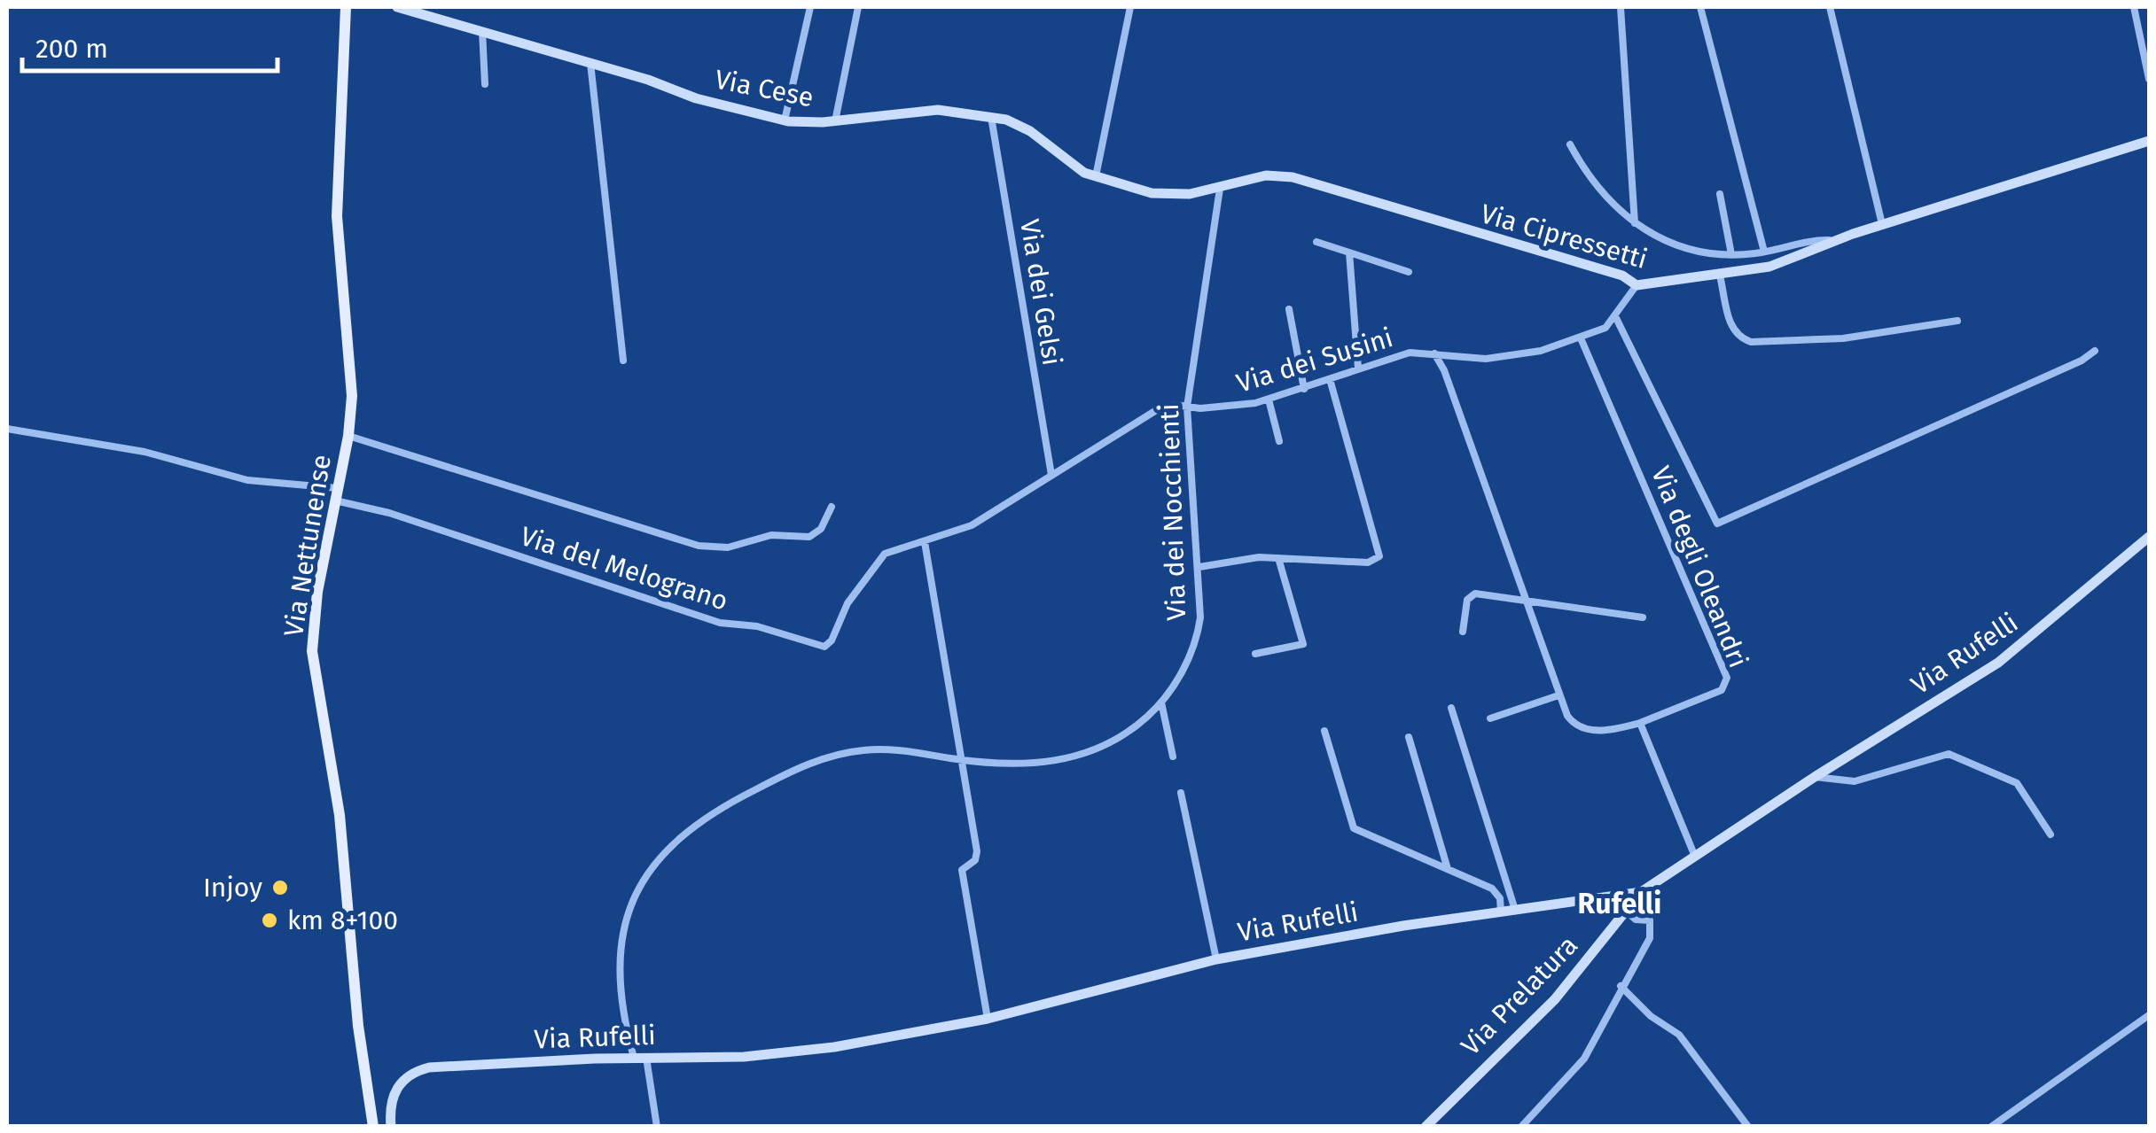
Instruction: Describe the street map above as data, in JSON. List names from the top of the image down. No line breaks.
{"streets":{"main road":["Via Nettunense"],"street":["Via Cese","Via Cipressetti","Via dei Gelsi","Via dei Susini","Via dei Nocchienti","Via degli Oleandri","Via del Melograno","Via Rufelli","Via Prelatura"]},"crossings":[["Via Cese","Via Cipressetti"],["Via Cese","Via dei Gelsi"],["Via Cese","Via dei Nocchienti"],["Via Cipressetti","Via dei Susini"],["Via Cipressetti","Via dei Nocchienti"],["Via dei Gelsi","Via del Melograno"],["Via dei Susini","Via dei Nocchienti"],["Via dei Susini","Via degli Oleandri"],["Via dei Susini","Via del Melograno"],["Via dei Nocchienti","Via del Melograno"],["Via dei Nocchienti","Via Rufelli"],["Via Nettunense","Via del Melograno"],["Via Rufelli","Via Prelatura"]],"districts":["Rufelli"],"places":["Injoy","km 8+100"],"scale_bar":"200 m"}
